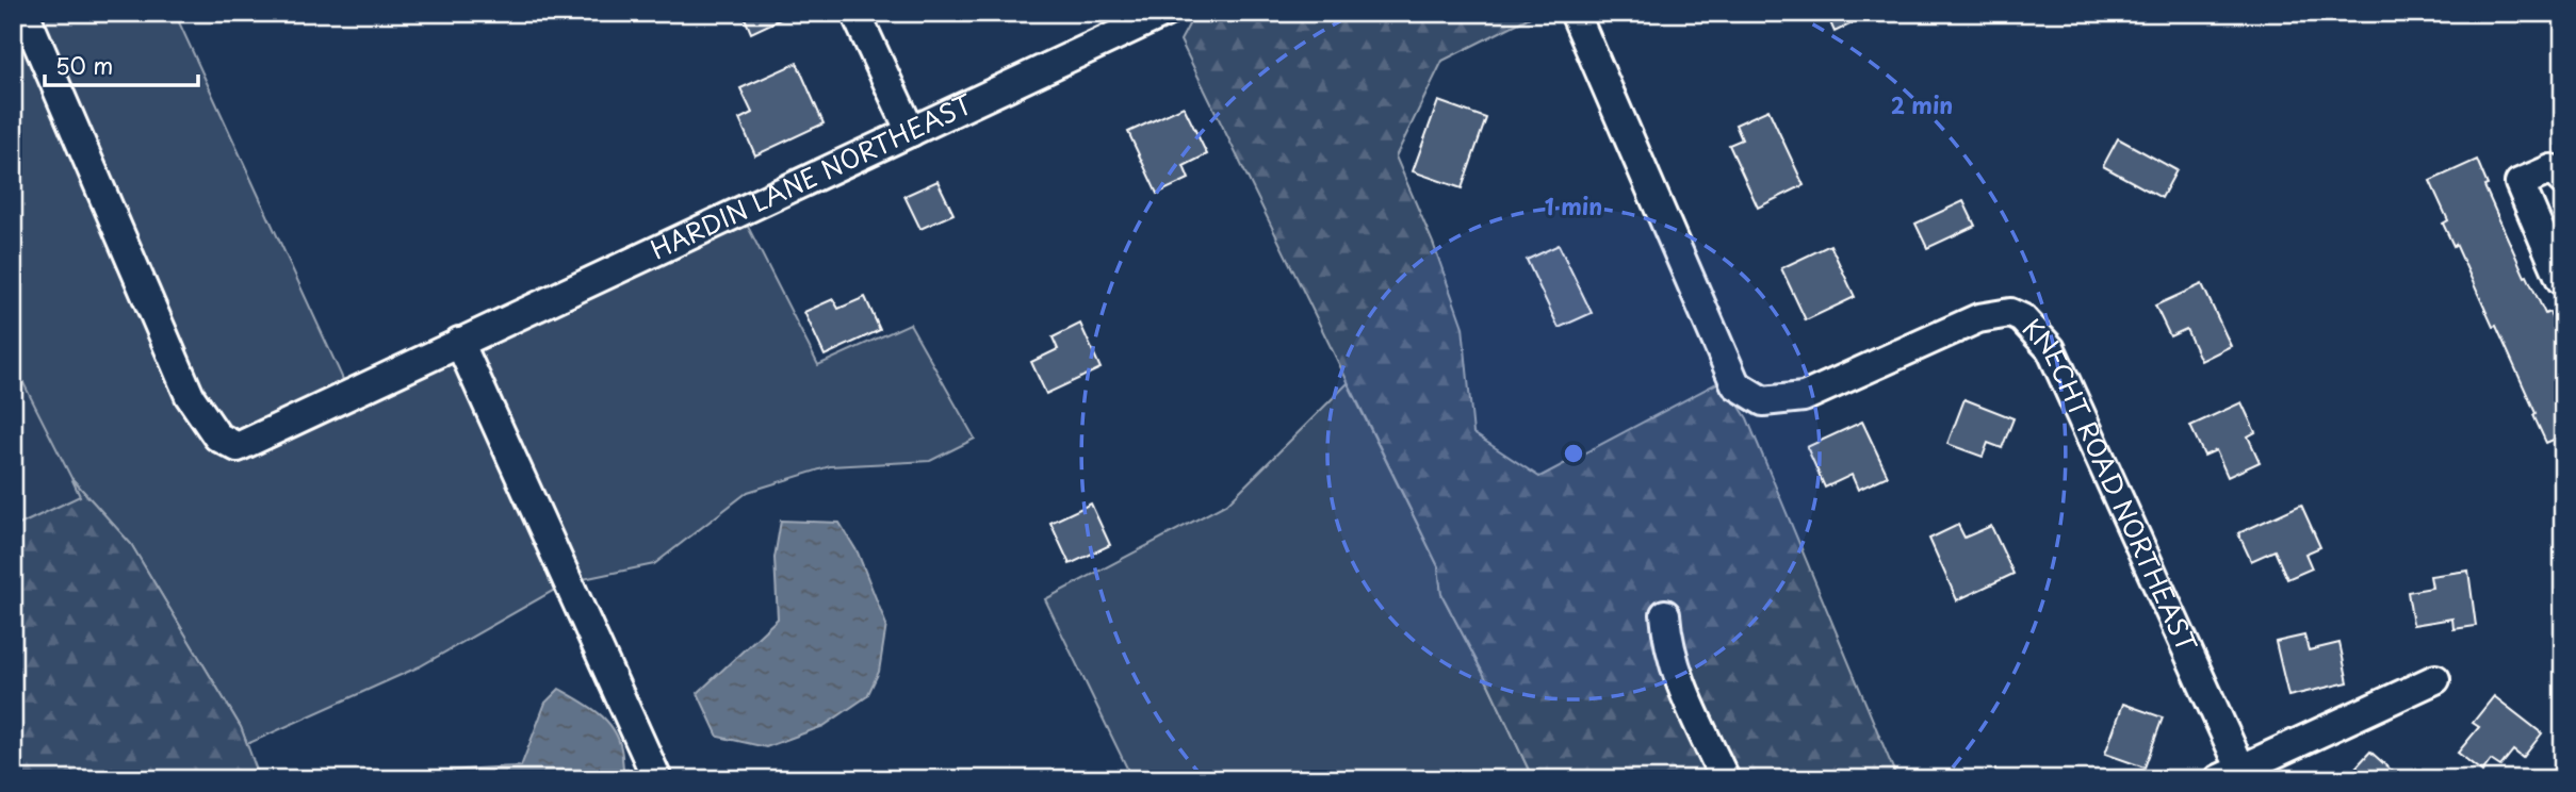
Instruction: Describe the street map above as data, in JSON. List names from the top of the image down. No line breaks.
{"streets":{"street":["HARDIN LANE NORTHEAST","KNECHT ROAD NORTHEAST"]},"scale_bar":"50 m","rings":["2 min","1 min"]}
